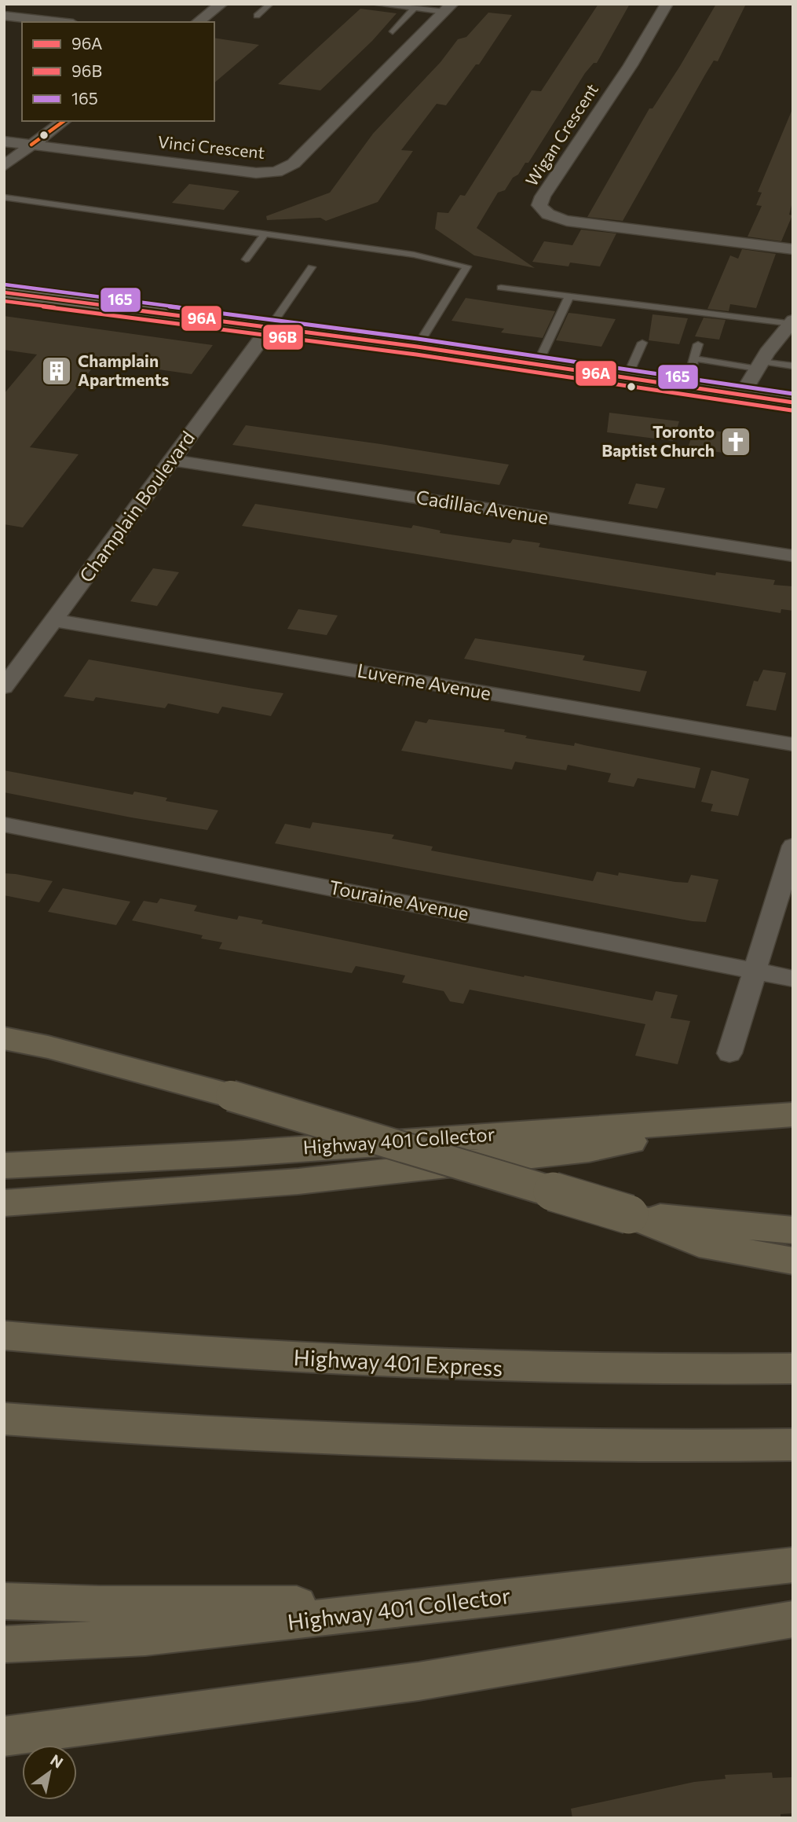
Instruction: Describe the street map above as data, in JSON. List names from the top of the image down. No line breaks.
{"streets":{"highway":["Highway 401 Collector","Highway 401 Express"],"street":["Wigan Crescent","Vinci Crescent","Champlain Boulevard","Cadillac Avenue","Luverne Avenue","Touraine Avenue"]},"crossings":[["Champlain Boulevard","Cadillac Avenue"],["Champlain Boulevard","Luverne Avenue"]],"places":{"building":["Champlain Apartments"],"church":["Toronto Baptist Church"]},"lines":["transit line 165","transit line 96A","transit line 96B"],"legend":["96A","96B","165"],"north":"top right"}
